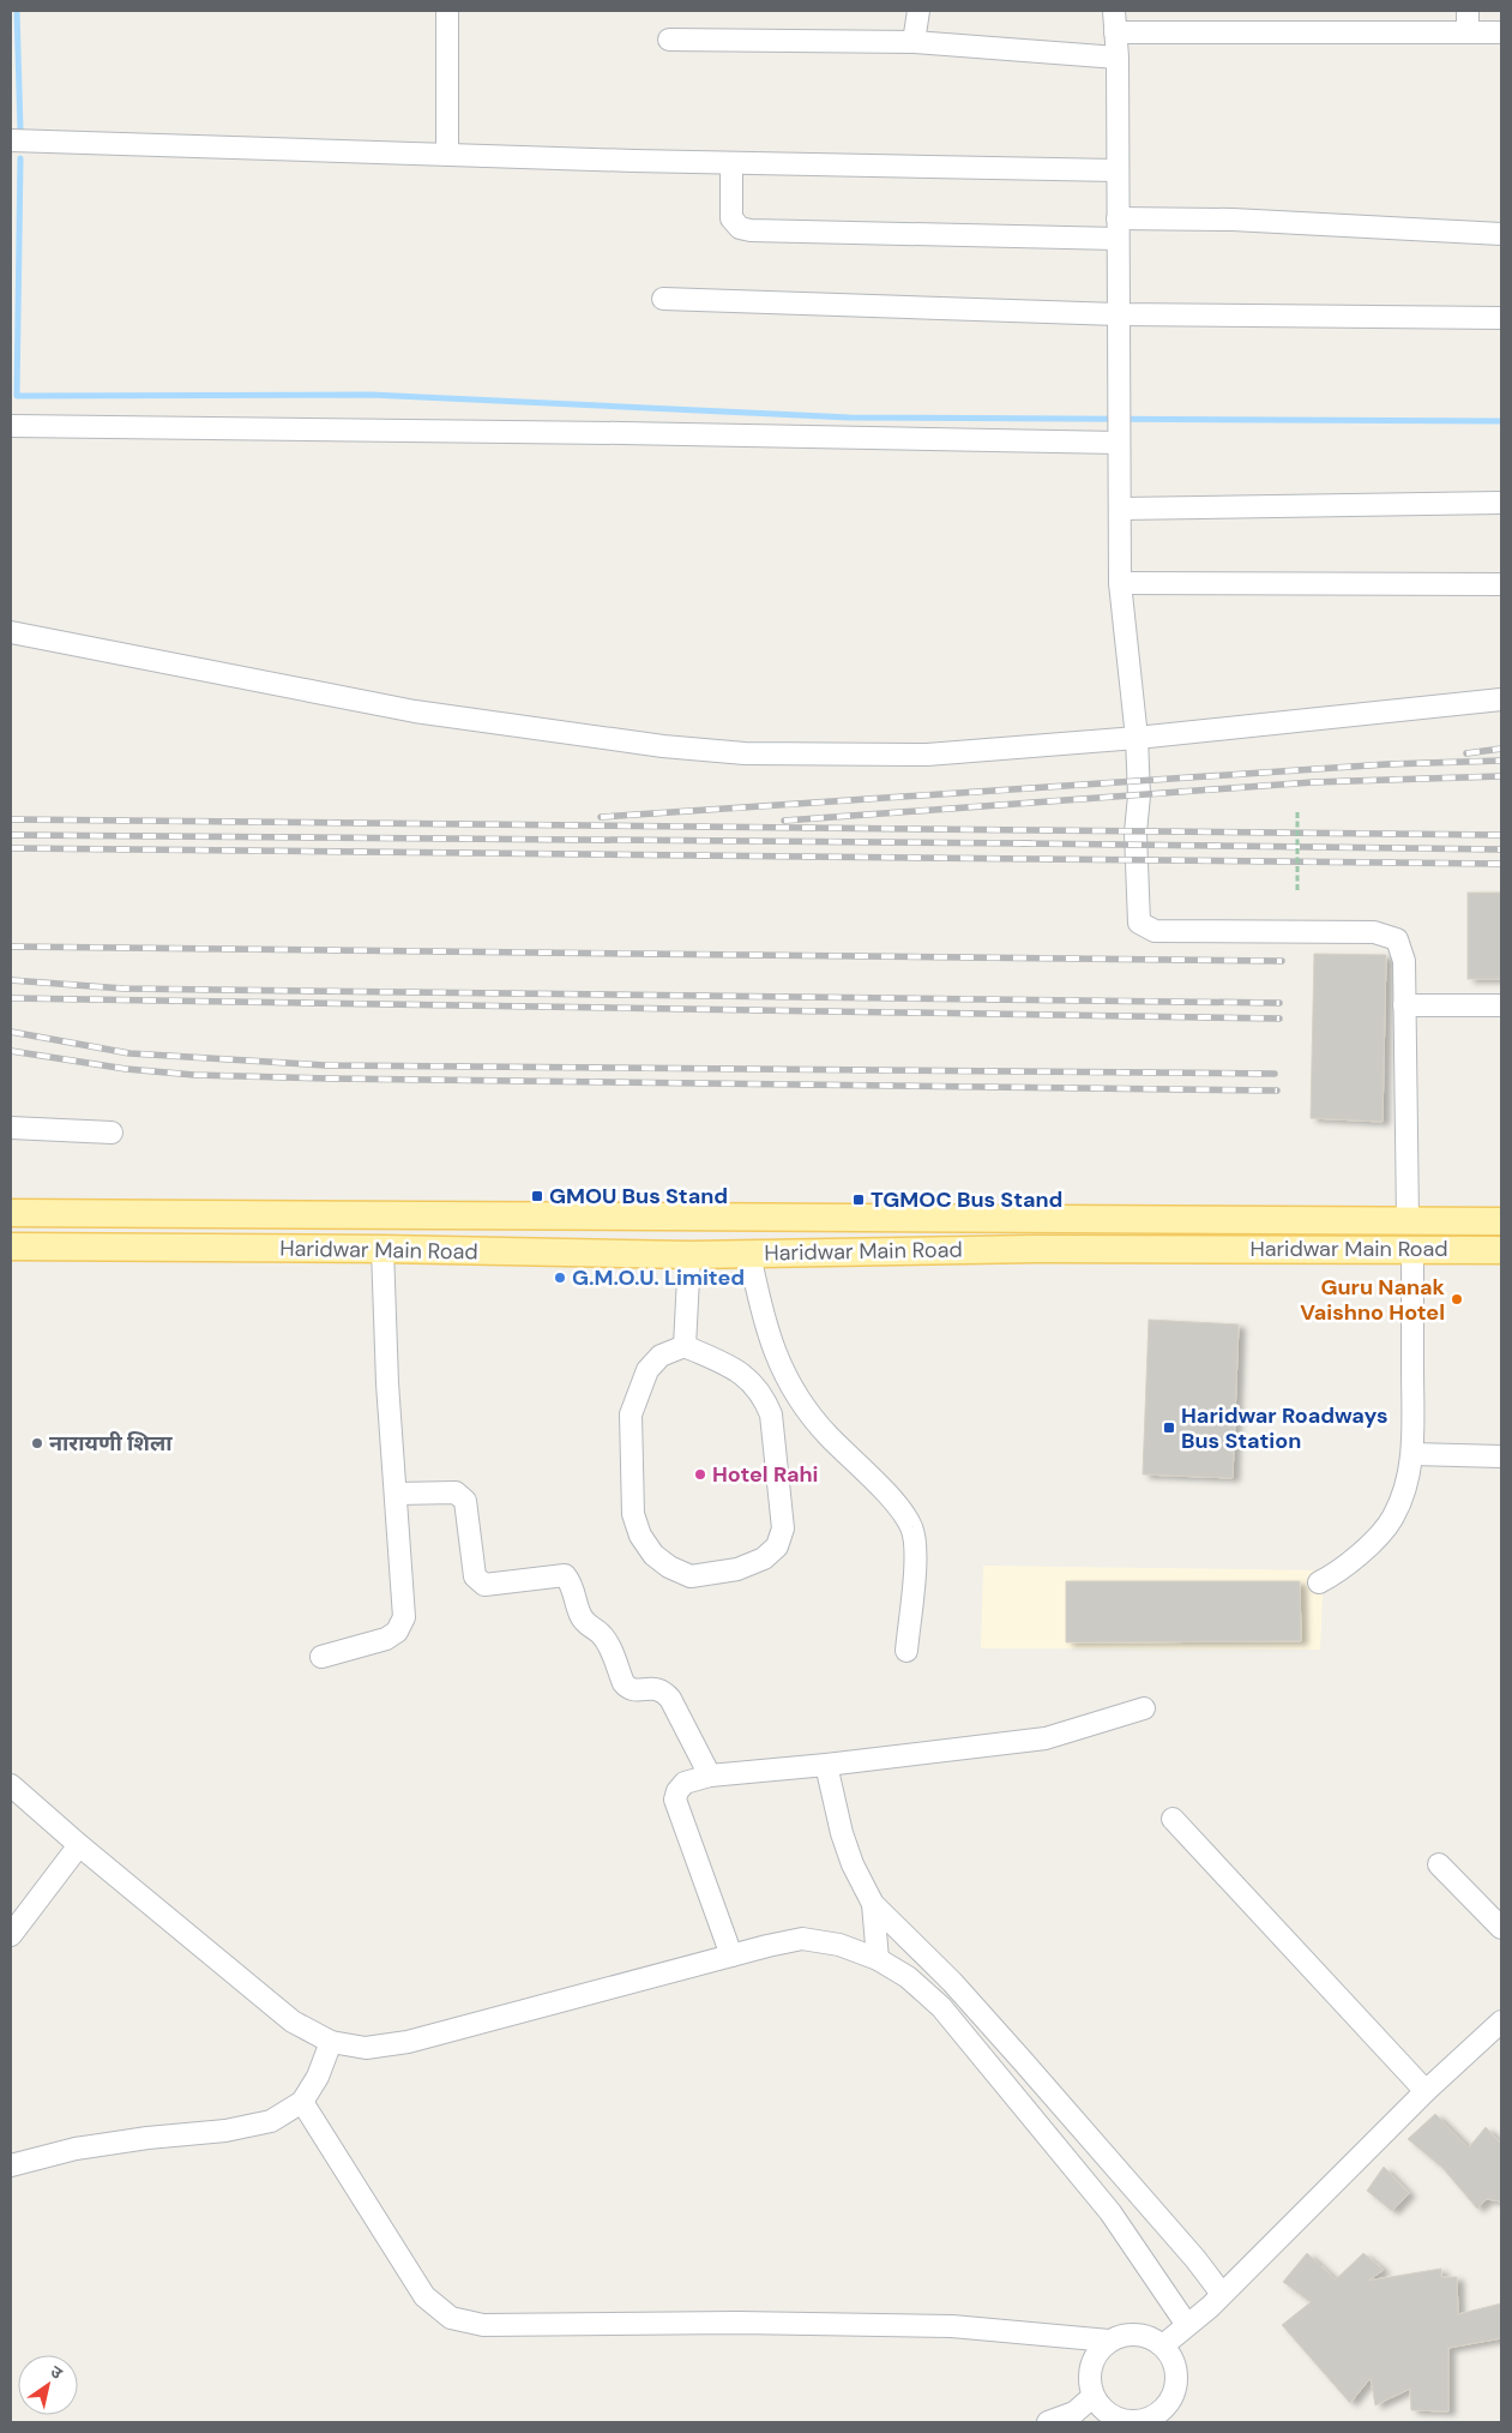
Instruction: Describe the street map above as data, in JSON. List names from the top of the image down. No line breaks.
{"streets":{"main road":["Haridwar Main Road"]},"places":{"transit":["GMOU Bus Stand","TGMOC Bus Stand","Haridwar Roadways Bus Station"],"other":["G.M.O.U. Limited","Guru Nanak Vaishno Hotel","नारायणी शिला","Hotel Rahi"]},"north":"top right"}
